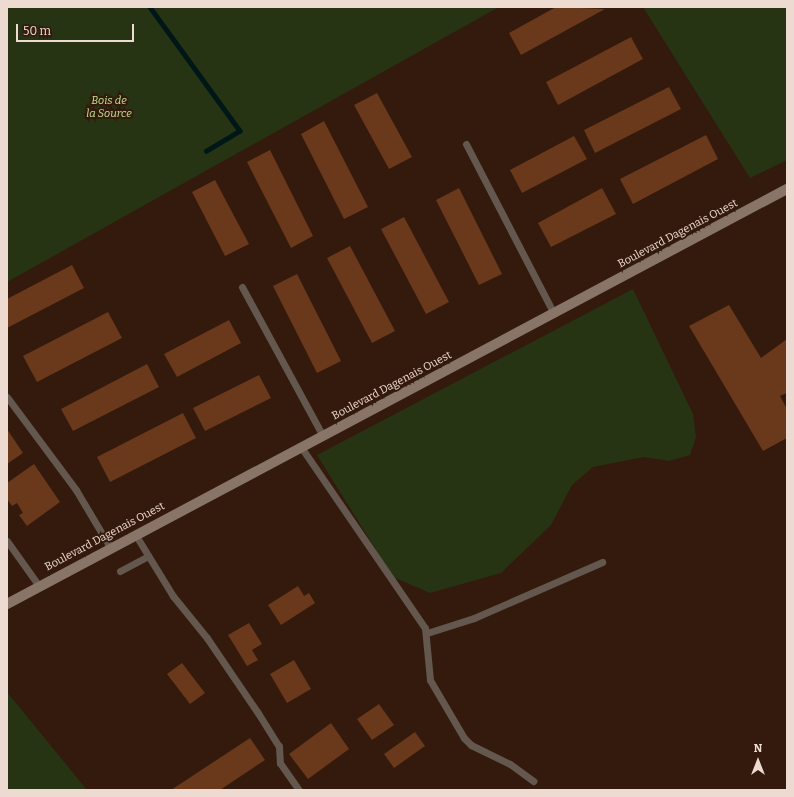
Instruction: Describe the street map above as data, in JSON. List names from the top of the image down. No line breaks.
{"streets":{"main road":["Boulevard Dagenais Ouest"]},"parks":["Bois de la Source"],"scale_bar":"50 m","north":"top"}
